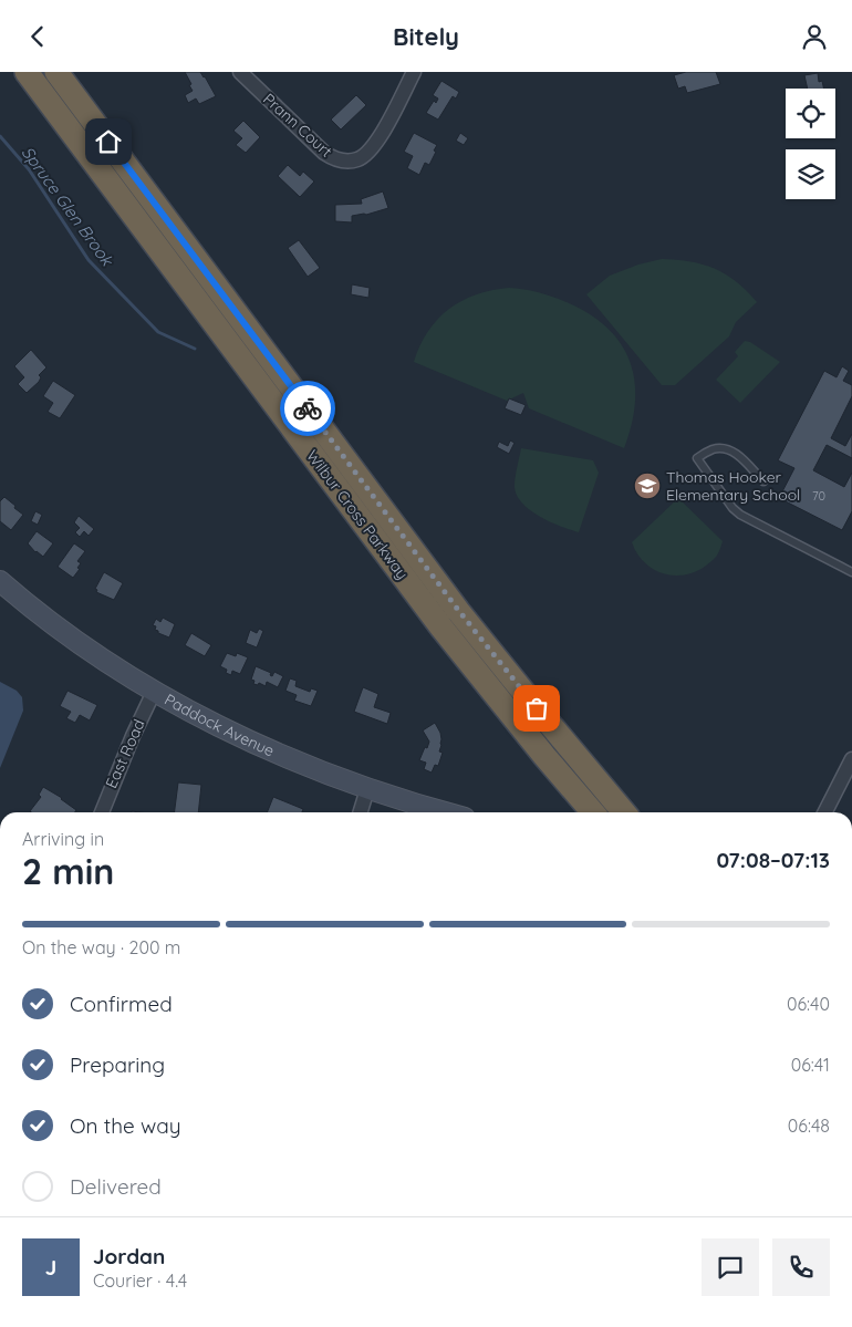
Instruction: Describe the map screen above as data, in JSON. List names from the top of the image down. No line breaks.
{"streets":{"highway":["Wilbur Cross Parkway"],"main road":["Paddock Avenue"],"street":["Prann Court","East Road"]},"crossings":[["Paddock Avenue","East Road"]],"water":["Spruce Glen Brook"],"places":{"school or university":["Thomas Hooker Elementary School"]},"house_numbers":["70"],"page":{"header":"Bitely","heading":["2 min","Arriving in","07:08–07:13"],"panel":["Jordan","Courier · 4.4"],"bar":"On the way · 200 m","list":[["Confirmed","06:40"],["Preparing","06:41"],["On the way","06:48"],"Delivered"],"round":"J"}}
